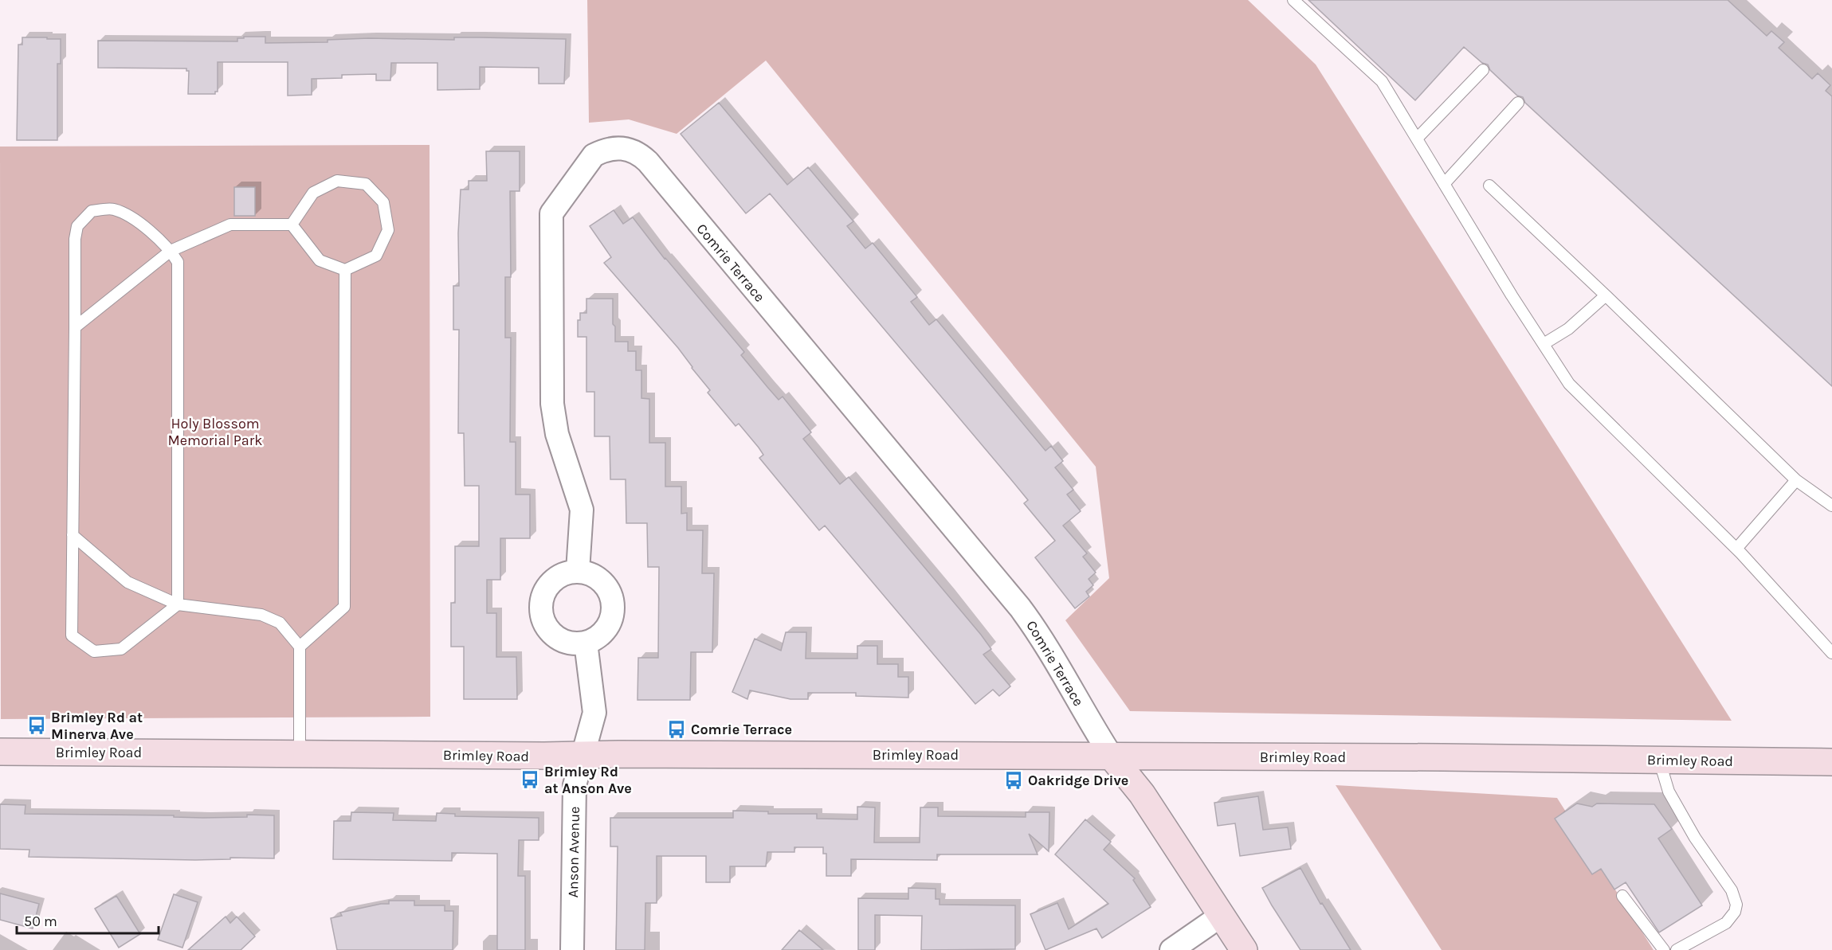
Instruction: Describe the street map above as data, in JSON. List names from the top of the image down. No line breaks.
{"streets":{"main road":["Brimley Road"],"street":["Comrie Terrace","Anson Avenue"]},"crossings":[["Comrie Terrace","Brimley Road"],["Brimley Road","Anson Avenue"]],"parks":["Holy Blossom Memorial Park"],"places":{"bus stop":["Brimley Rd at Minerva Ave","Comrie Terrace","Brimley Rd at Anson Ave","Oakridge Drive"]},"scale_bar":"50 m"}
